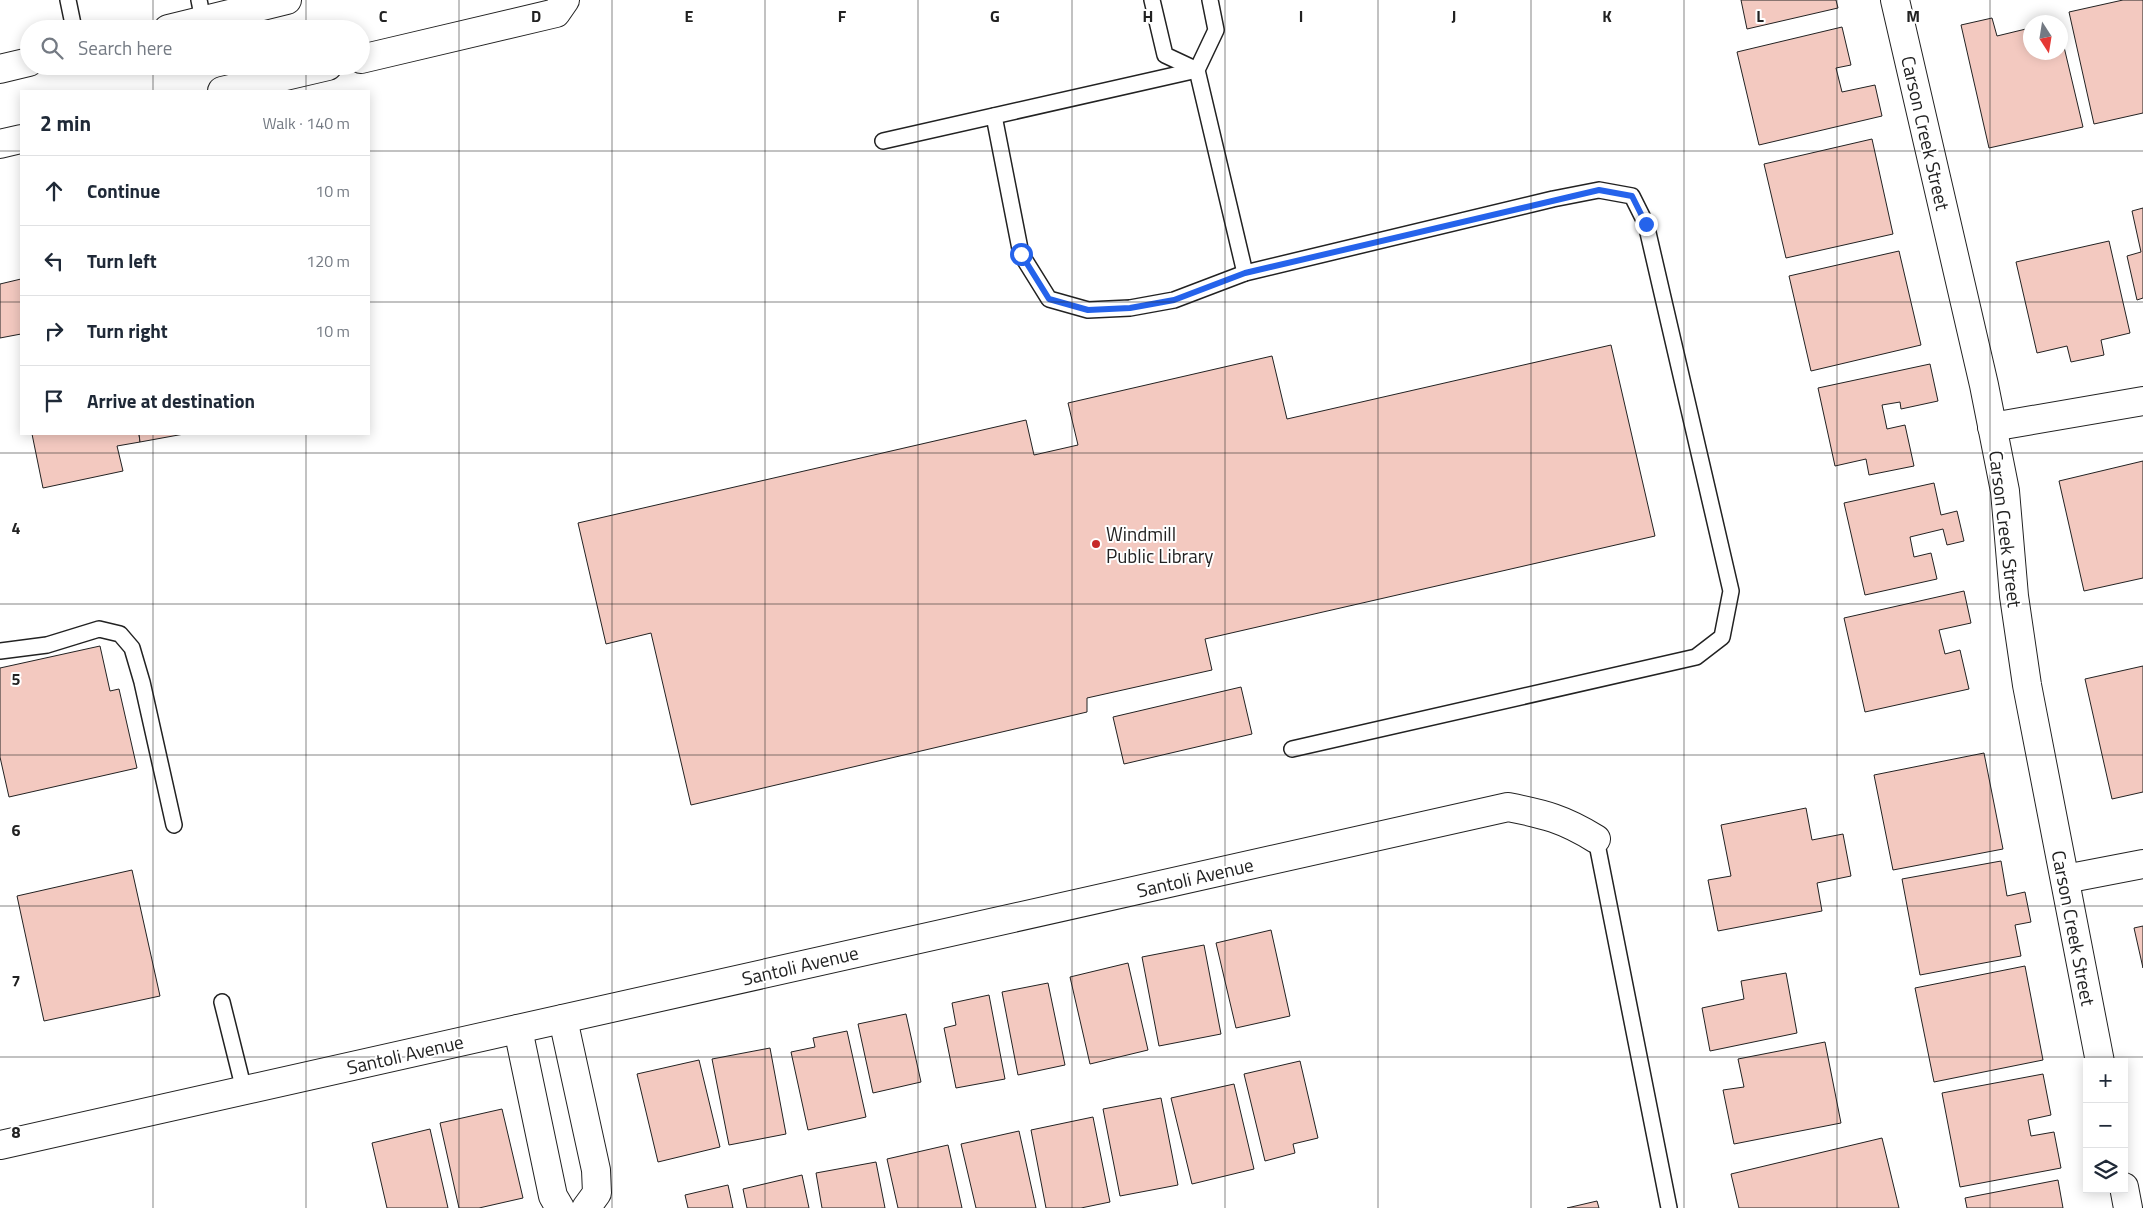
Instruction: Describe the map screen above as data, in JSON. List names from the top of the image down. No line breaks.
{"streets":{"street":["Carson Creek Street","Santoli Avenue"]},"places":["Windmill Public Library"],"north":"bottom","page":{"search":"Search here","heading":["2 min","Walk · 140 m"],"list":[["Continue","10 m"],["Turn left","120 m"],["Turn right","10 m"],"Arrive at destination"],"map_buttons":["+","−"]},"grid":{"columns":["C","D","E","F","G","H","I","J","K","L","M"],"rows":["4","5","6","7","8"]}}
